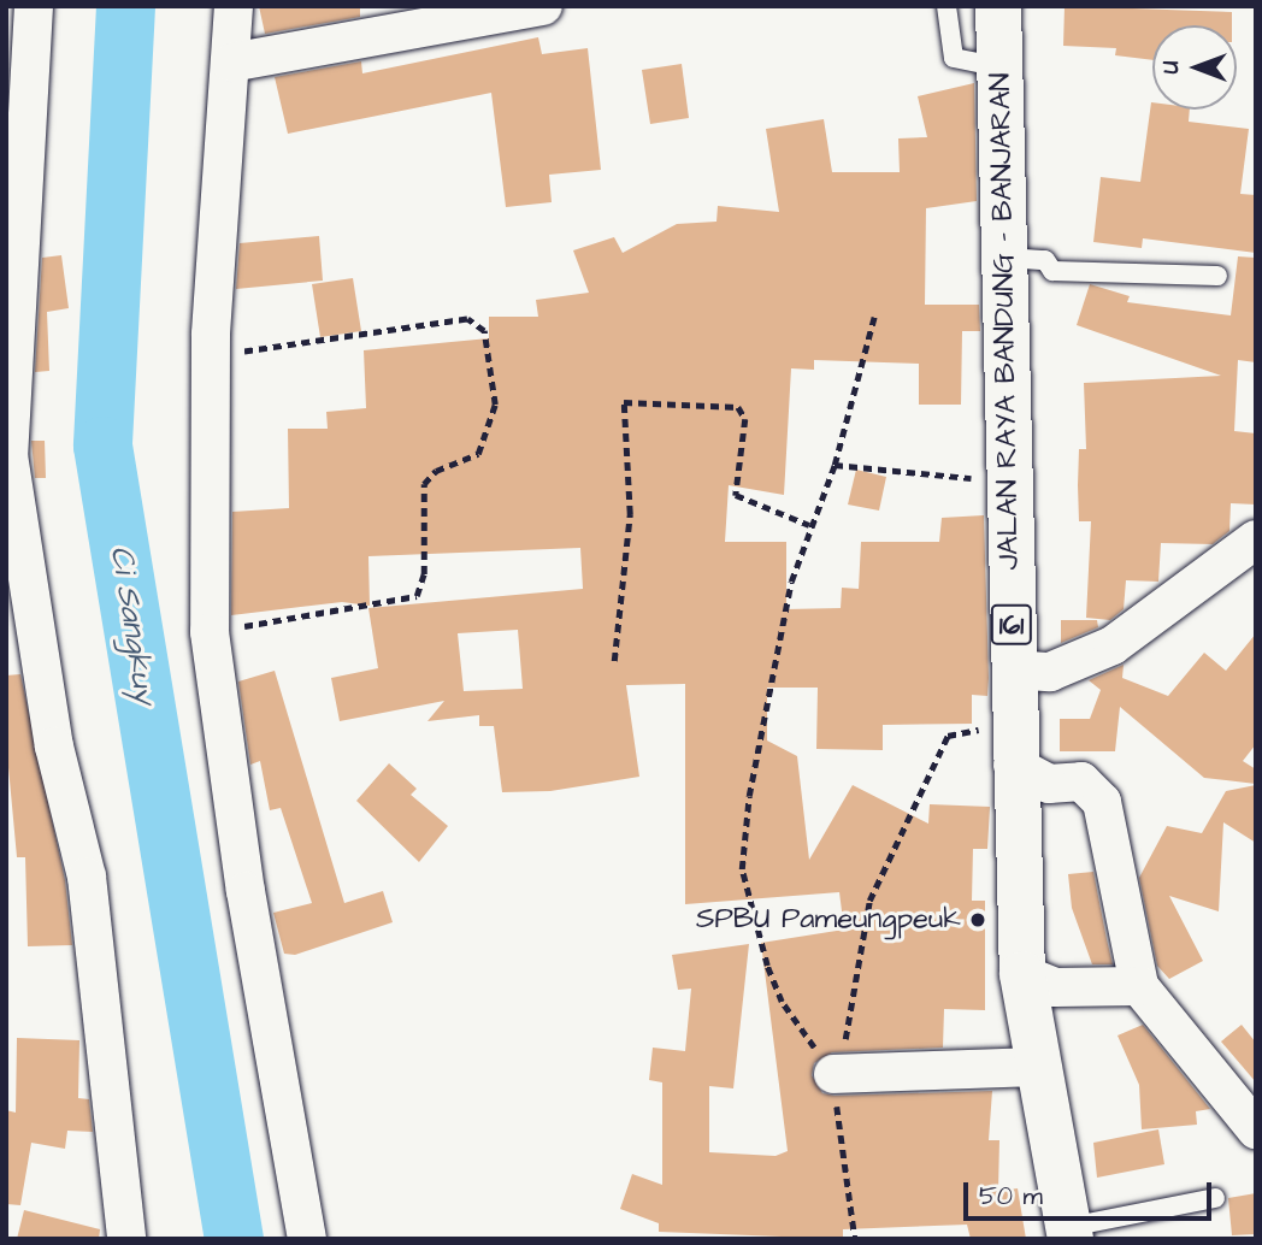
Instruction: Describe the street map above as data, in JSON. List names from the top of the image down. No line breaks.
{"streets":{"main road":["JALAN RAYA BANDUNG - BANJARAN","161"]},"water":["Ci Sangkuy"],"places":["SPBU Pameungpeuk"],"scale_bar":"50 m","north":"left"}
